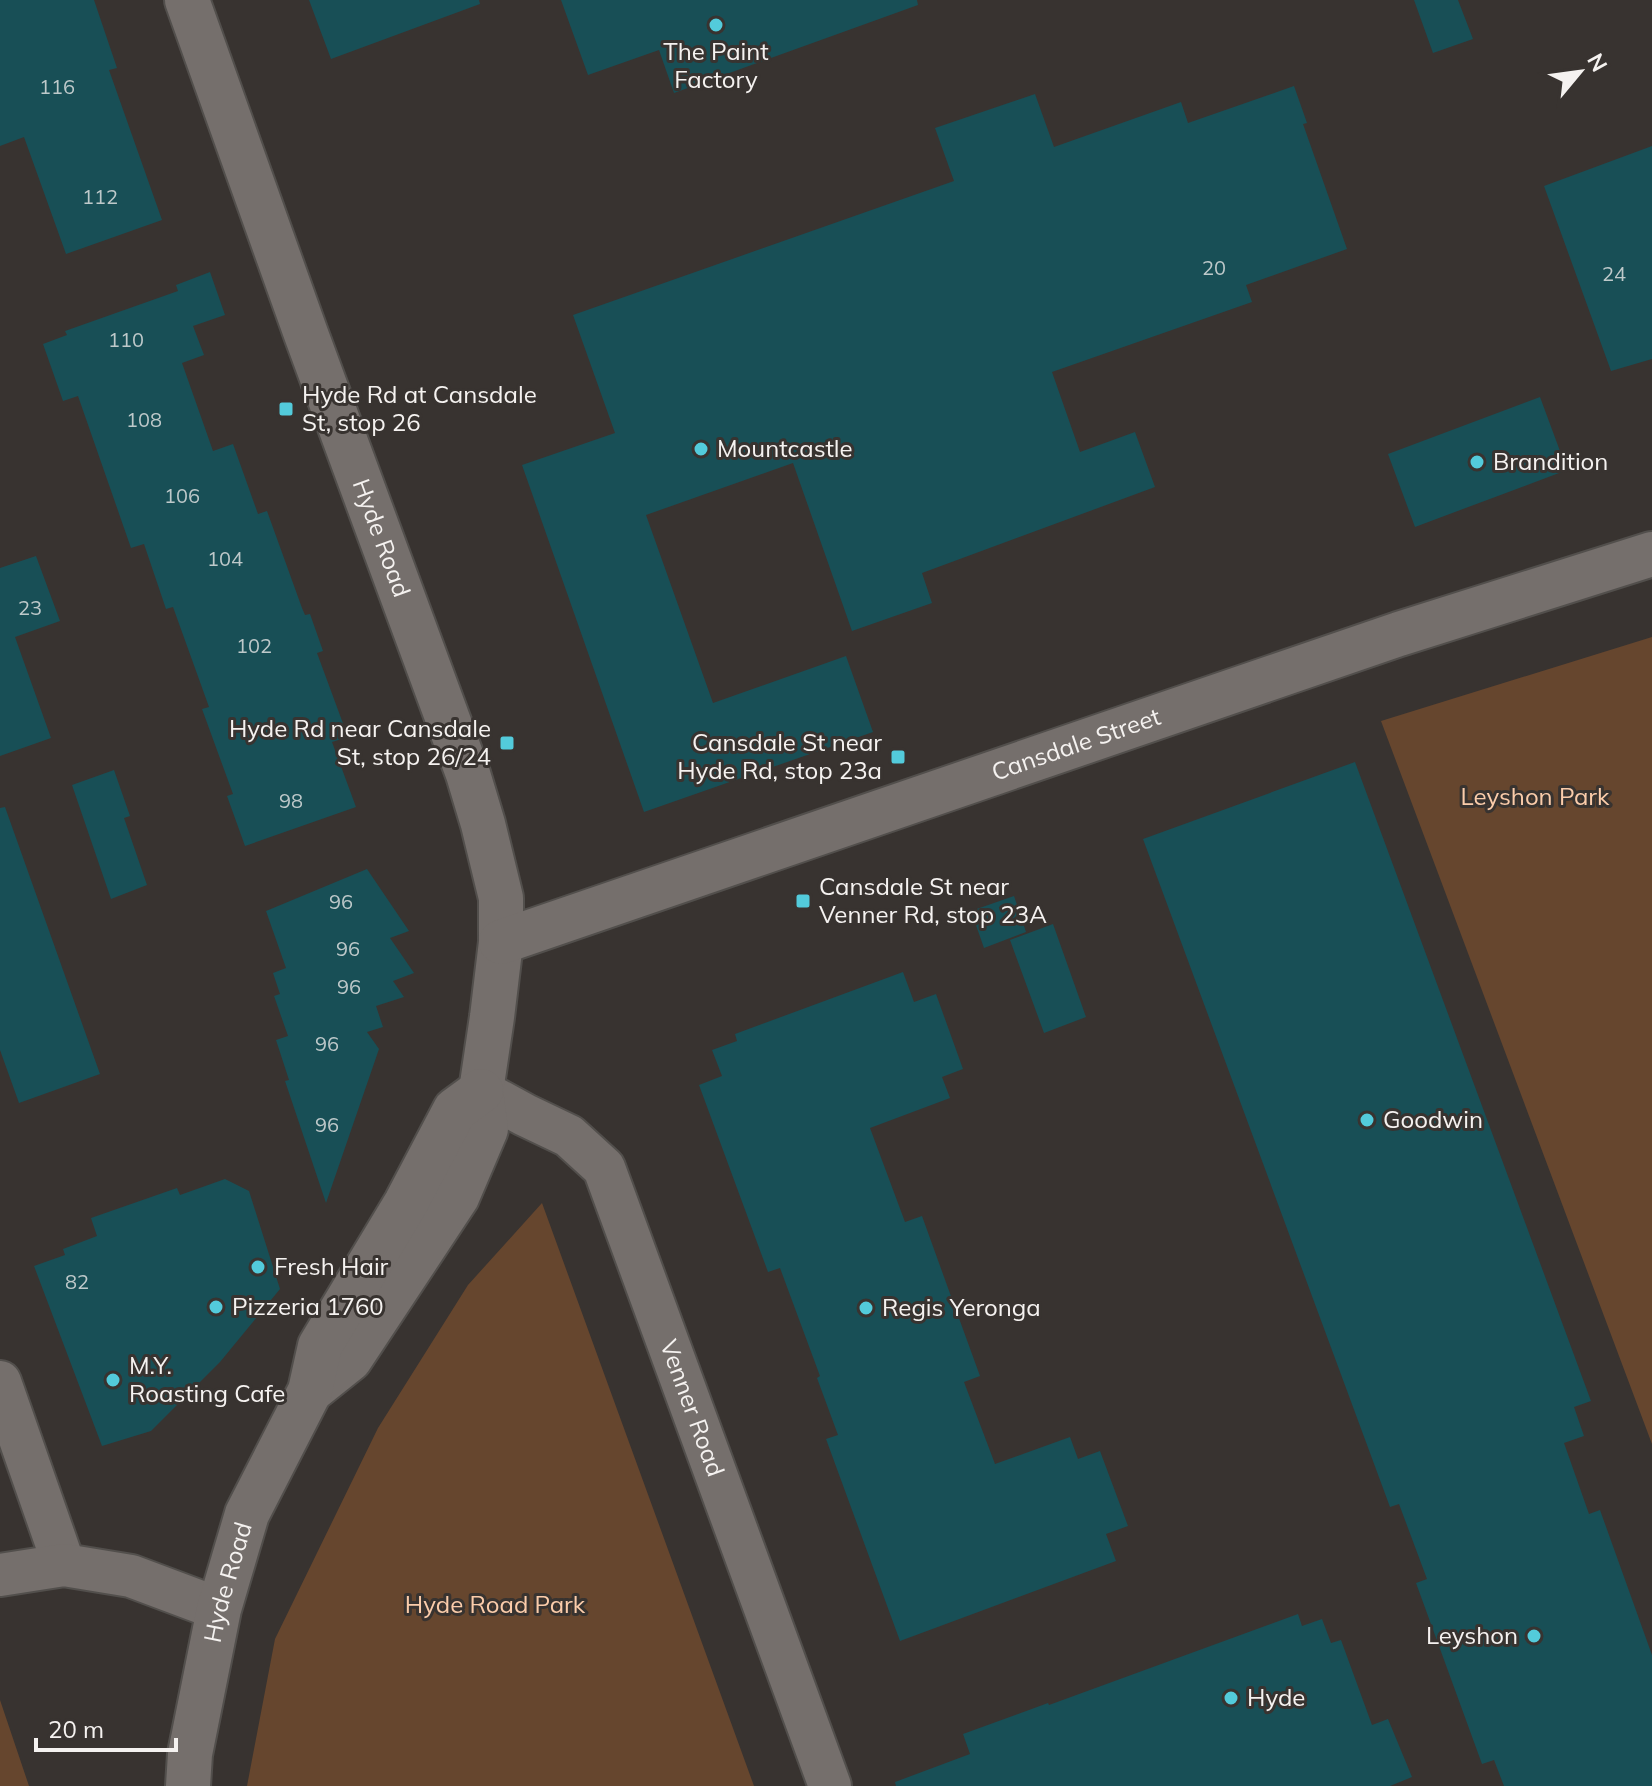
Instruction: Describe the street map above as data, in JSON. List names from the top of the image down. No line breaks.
{"streets":{"street":["Hyde Road","Cansdale Street","Venner Road"]},"crossings":[["Hyde Road","Cansdale Street"],["Hyde Road","Venner Road"]],"parks":["Leyshon Park","Hyde Road Park"],"places":{"other":["The Paint Factory","Mountcastle","Brandition","Goodwin","Fresh Hair","Pizzeria 1760","Regis Yeronga","M.Y. Roasting Cafe","Leyshon","Hyde"],"transit":["Hyde Rd at Cansdale St, stop 26","Hyde Rd near Cansdale St, stop 26/24","Cansdale St near Hyde Rd, stop 23a","Cansdale St near Venner Rd, stop 23A"]},"house_numbers":["116","112","20","24","110","108","106","104","23","102","98","96","96","96","96","96","82"],"scale_bar":"20 m","north":"top right"}
